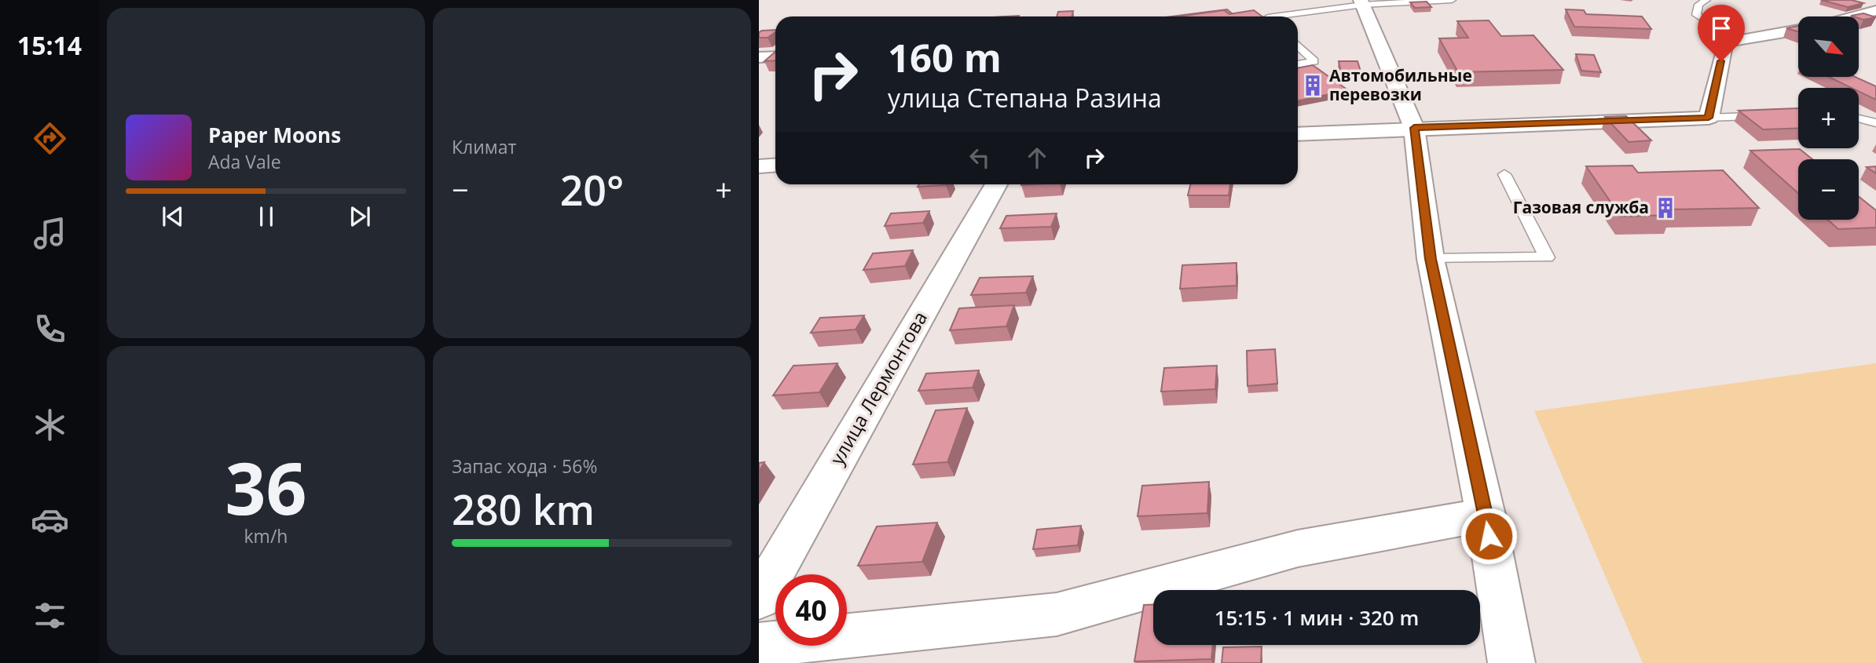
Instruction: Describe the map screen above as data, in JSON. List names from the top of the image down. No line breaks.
{"streets":{"street":["улица Лермонтова"]},"places":{"building":["Автомобильные перевозки","Газовая служба"]},"north":"bottom right","page":{"tabs":"15:14","tile":["Климат",["36","km/h"],["Запас хода · 56%","280 km"]],"map_buttons":["+","−"],"turn":["160 m","улица Степана Разина"],"song":["Paper Moons","Ada Vale"],"heat":["−","20°","+"],"limit":"40","trip":"15:15 · 1 мин · 320 m"}}
